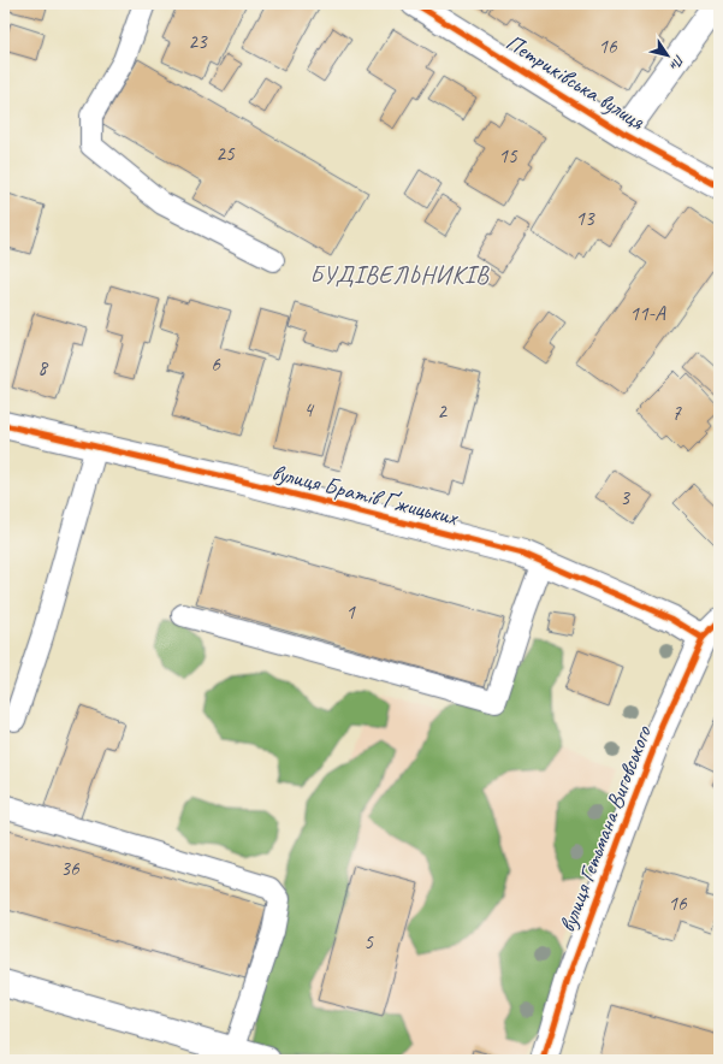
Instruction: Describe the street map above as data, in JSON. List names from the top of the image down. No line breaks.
{"streets":{"street":["Петриківська вулиця","вулиця Братів Ґжицьких","вулиця Гетьмана Виговського"]},"crossings":[["вулиця Братів Ґжицьких","вулиця Гетьмана Виговського"]],"districts":["БУДІВЕЛЬНИКІВ"],"house_numbers":["23","16","25","15","13","11-А","6","8","4","2","7","3","1","36","16","5"],"north":"bottom right"}
